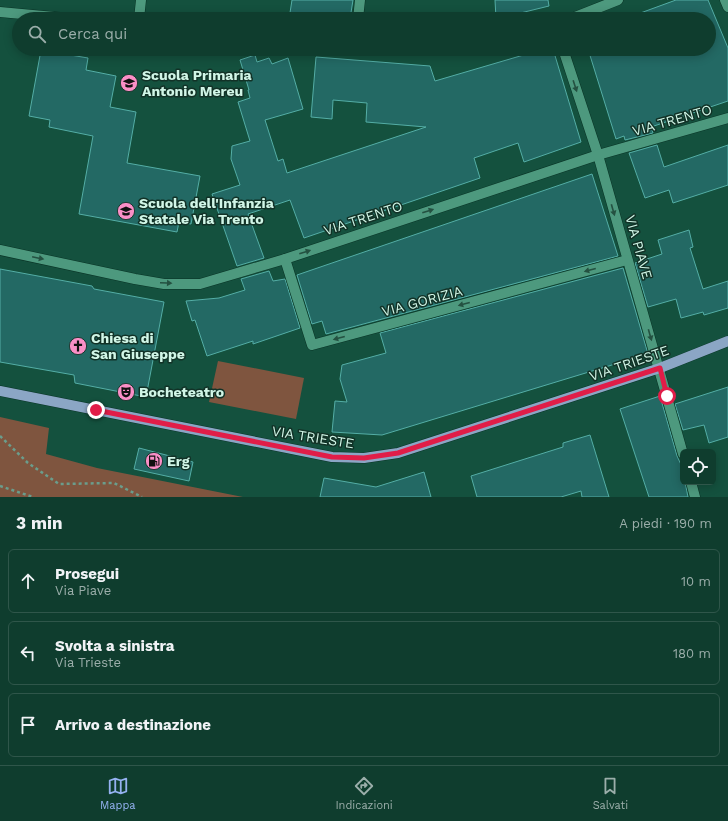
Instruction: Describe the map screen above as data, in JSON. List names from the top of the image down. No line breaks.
{"streets":{"main road":["VIA TRIESTE"],"street":["VIA TRENTO","VIA PIAVE","VIA GORIZIA"]},"crossings":[["VIA TRENTO","VIA PIAVE"],["VIA TRENTO","VIA GORIZIA"],["VIA PIAVE","VIA GORIZIA"],["VIA PIAVE","VIA TRIESTE"]],"one_way":["VIA TRENTO","VIA PIAVE","VIA GORIZIA"],"places":{"school or university":["Scuola Primaria Antonio Mereu","Scuola dell'Infanzia Statale Via Trento"],"church":["Chiesa di San Giuseppe"],"theatre":["Bocheteatro"],"fuel station":["Erg"]},"page":{"search":"Cerca qui","heading":["3 min","A piedi · 190 m"],"list":[["Prosegui","Via Piave","10 m"],["Svolta a sinistra","Via Trieste","180 m"],"Arrivo a destinazione"],"nav":["Mappa","Indicazioni","Salvati"]}}
